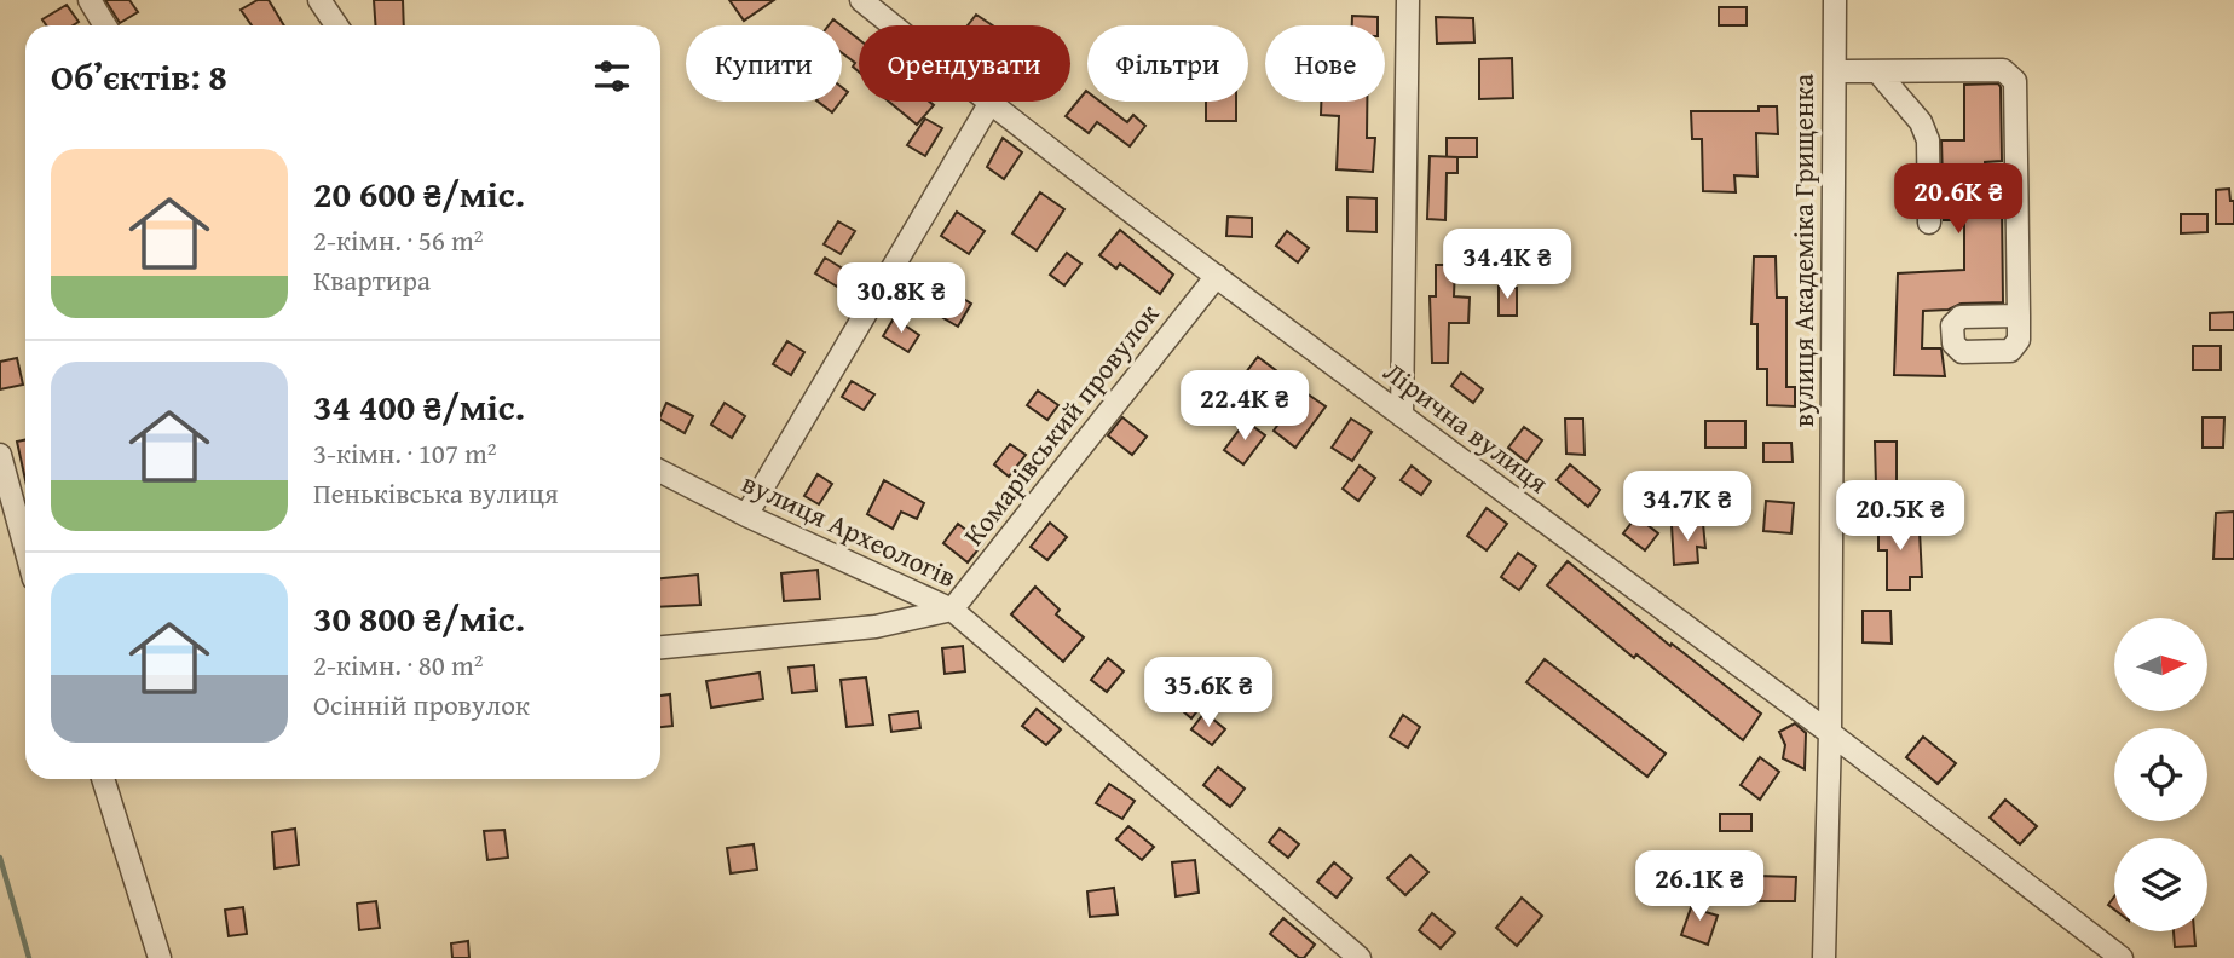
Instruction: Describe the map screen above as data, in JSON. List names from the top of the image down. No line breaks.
{"streets":{"street":["вулиця Академіка Грищенка","Комарівський провулок","Лірична вулиця","вулиця Археологів"]},"crossings":[["вулиця Академіка Грищенка","Лірична вулиця"],["Комарівський провулок","Лірична вулиця"],["Комарівський провулок","вулиця Археологів"]],"north":"right","page":{"chip":["Купити","Орендувати","Фільтри","Нове"],"heading":"Об’єктів: 8","list":[{"name":"20 600 ₴/міс.","note":"2-кімн. · 56 m² · Квартира"},{"name":"34 400 ₴/міс.","note":"3-кімн. · 107 m² · Пеньківська вулиця"},{"name":"30 800 ₴/міс.","note":"2-кімн. · 80 m² · Осінній провулок"}],"price":["20.6K ₴","34.4K ₴","30.8K ₴","22.4K ₴","34.7K ₴","20.5K ₴","35.6K ₴","26.1K ₴"]}}
